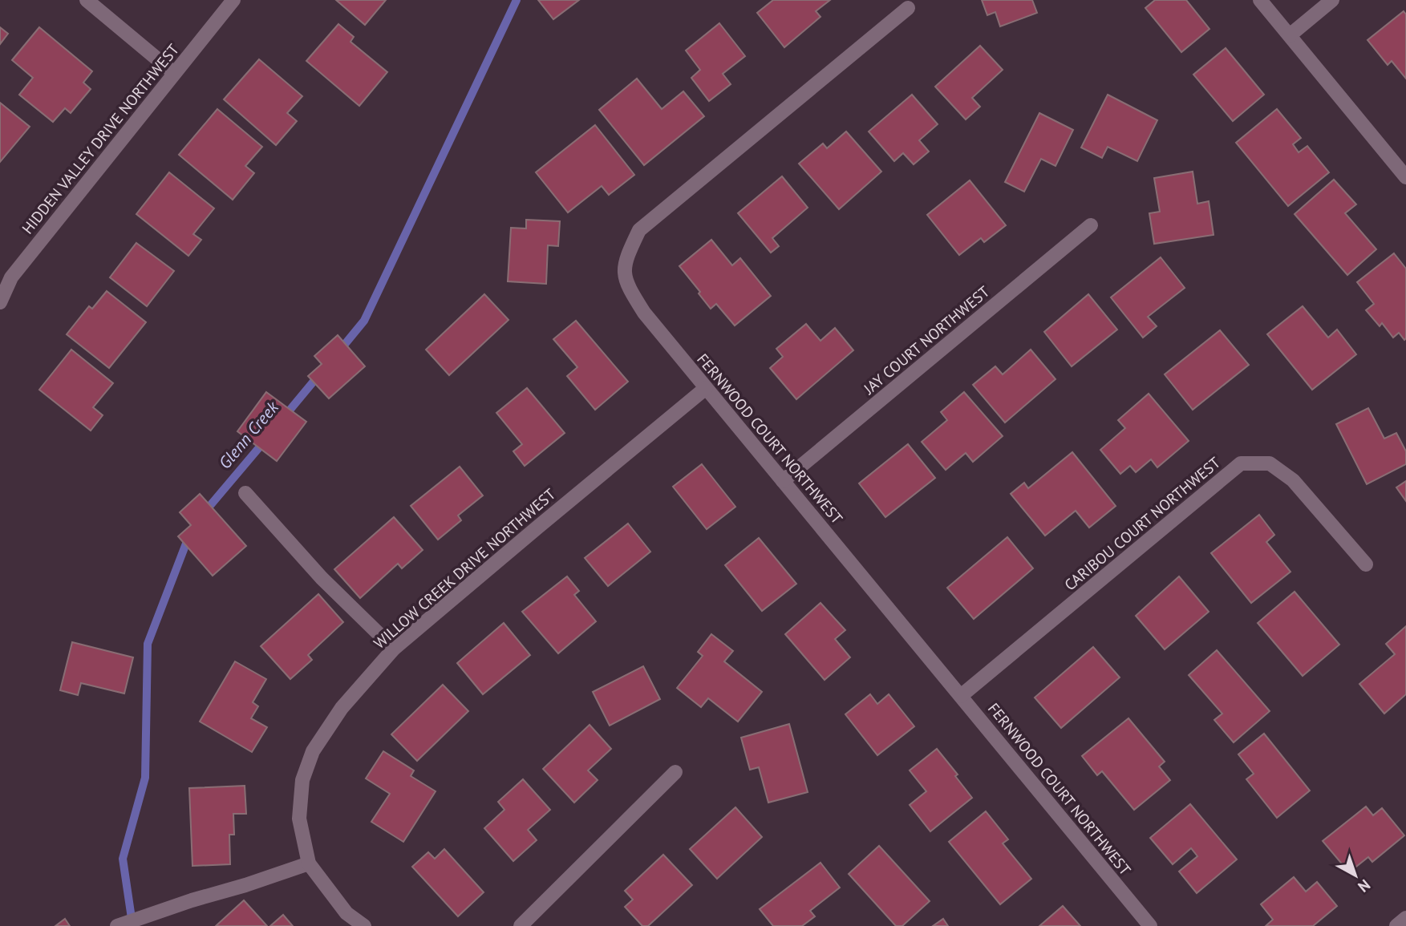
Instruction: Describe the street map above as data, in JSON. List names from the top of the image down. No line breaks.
{"streets":{"street":["HIDDEN VALLEY DRIVE NORTHWEST","JAY COURT NORTHWEST","FERNWOOD COURT NORTHWEST","CARIBOU COURT NORTHWEST","WILLOW CREEK DRIVE NORTHWEST"]},"crossings":[["JAY COURT NORTHWEST","FERNWOOD COURT NORTHWEST"],["FERNWOOD COURT NORTHWEST","CARIBOU COURT NORTHWEST"],["FERNWOOD COURT NORTHWEST","WILLOW CREEK DRIVE NORTHWEST"]],"water":["Glenn Creek"],"north":"bottom right"}
